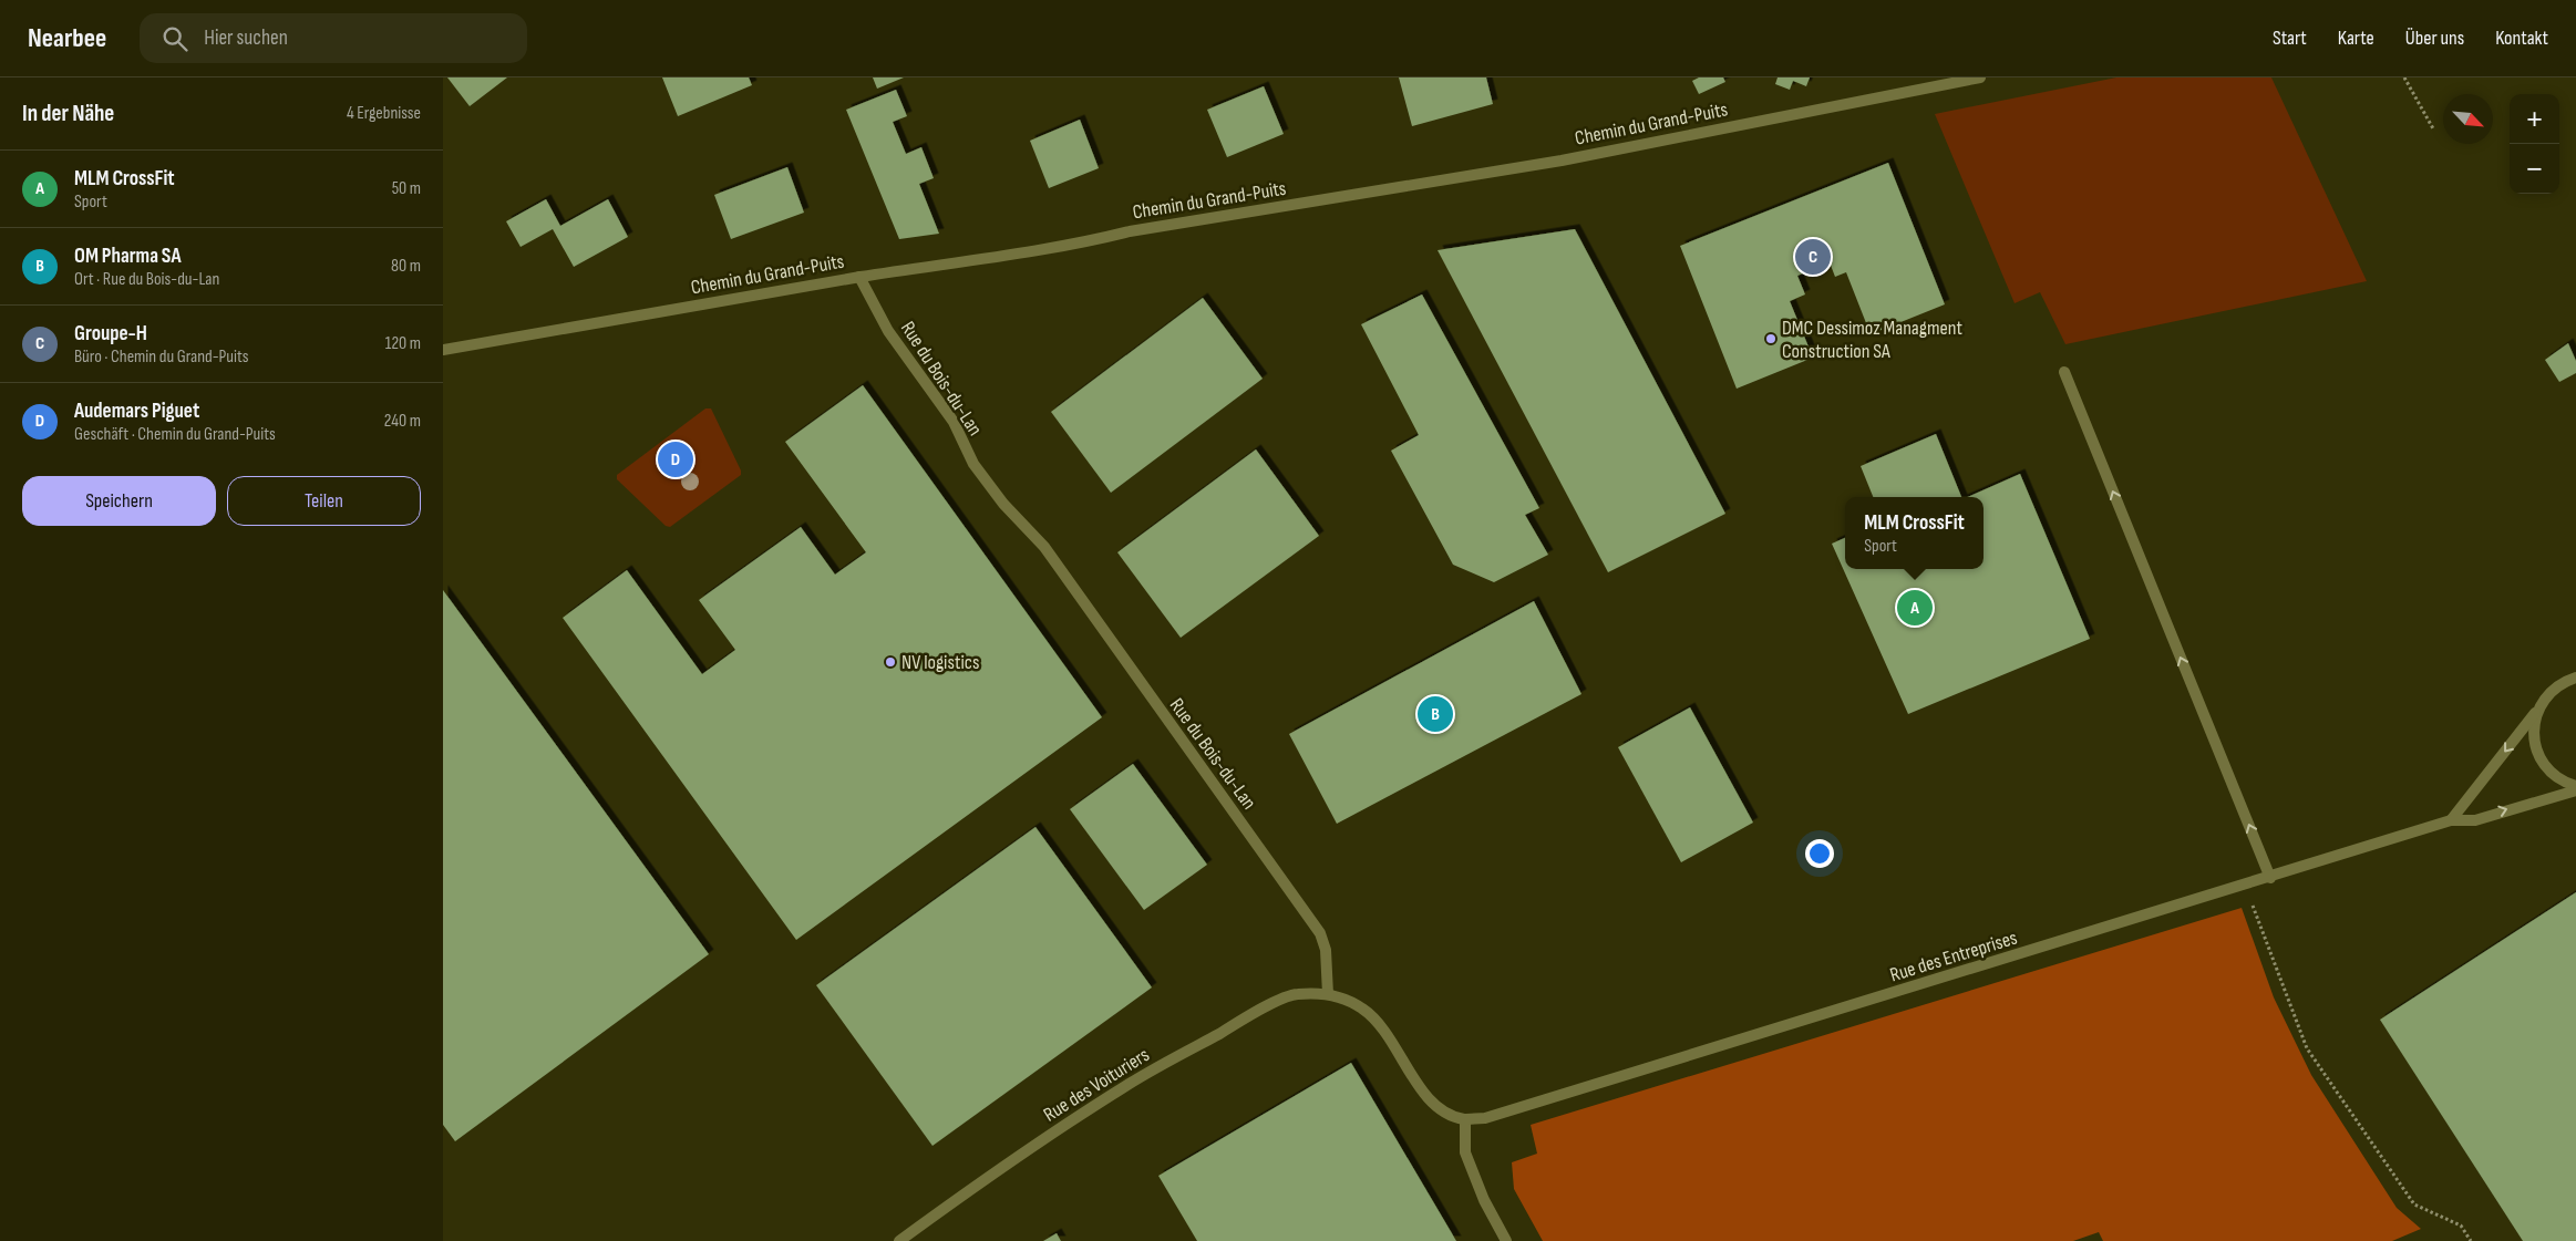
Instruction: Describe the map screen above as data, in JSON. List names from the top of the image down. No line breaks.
{"streets":{"street":["Chemin du Grand-Puits","Rue du Bois-du-Lan","Rue des Entreprises","Rue des Voituriers"]},"crossings":[["Chemin du Grand-Puits","Rue du Bois-du-Lan"],["Rue du Bois-du-Lan","Rue des Voituriers"]],"places":["DMC Dessimoz Managment Construction SA","NV logistics"],"north":"bottom right","page":{"header":"Nearbee","search":"Hier suchen","nav":["Start","Karte","Über uns","Kontakt"],"heading":["In der Nähe","4 Ergebnisse"],"map_buttons":["+","−"],"list":[{"mark":"A","name":"MLM CrossFit","note":"Sport","value":"50 m"},{"mark":"B","name":"OM Pharma SA","note":"Ort · Rue du Bois-du-Lan","value":"80 m"},{"mark":"C","name":"Groupe-H","note":"Büro · Chemin du Grand-Puits","value":"120 m"},{"mark":"D","name":"Audemars Piguet","note":"Geschäft · Chemin du Grand-Puits","value":"240 m"}],"pins":["C","D","A","B"],"buttons":["Speichern","Teilen"],"popup":["MLM CrossFit","Sport"]}}
